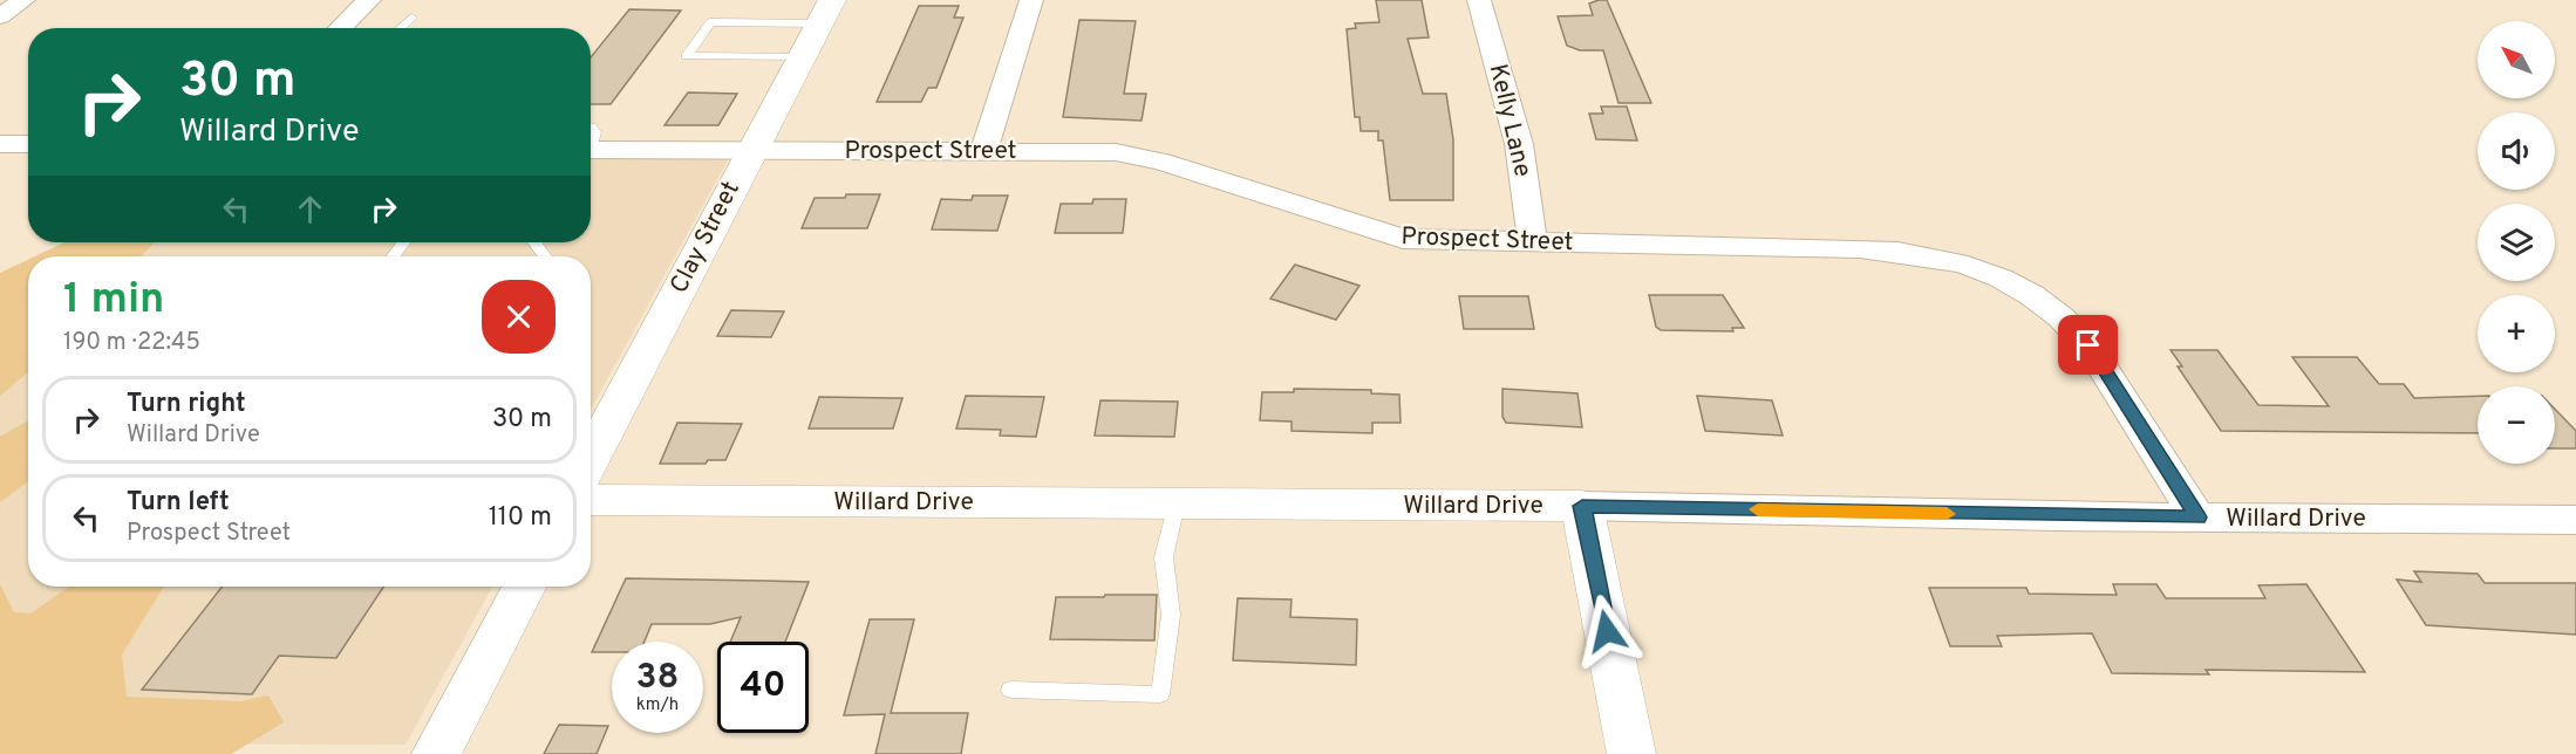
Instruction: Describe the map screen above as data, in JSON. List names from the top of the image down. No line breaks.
{"streets":{"street":["Kelly Lane","Prospect Street","Clay Street","Willard Drive"]},"crossings":[["Kelly Lane","Prospect Street"],["Prospect Street","Clay Street"],["Prospect Street","Willard Drive"]],"north":"top left","page":{"map_buttons":["+","−"],"turn":["30 m","Willard Drive"],"heading":["1 min","190 m · 22:45"],"list":[{"name":"Turn right","note":"Willard Drive","value":"30 m"},{"name":"Turn left","note":"Prospect Street","value":"110 m"}],"speed":"38 km/h","limit":"40"}}
